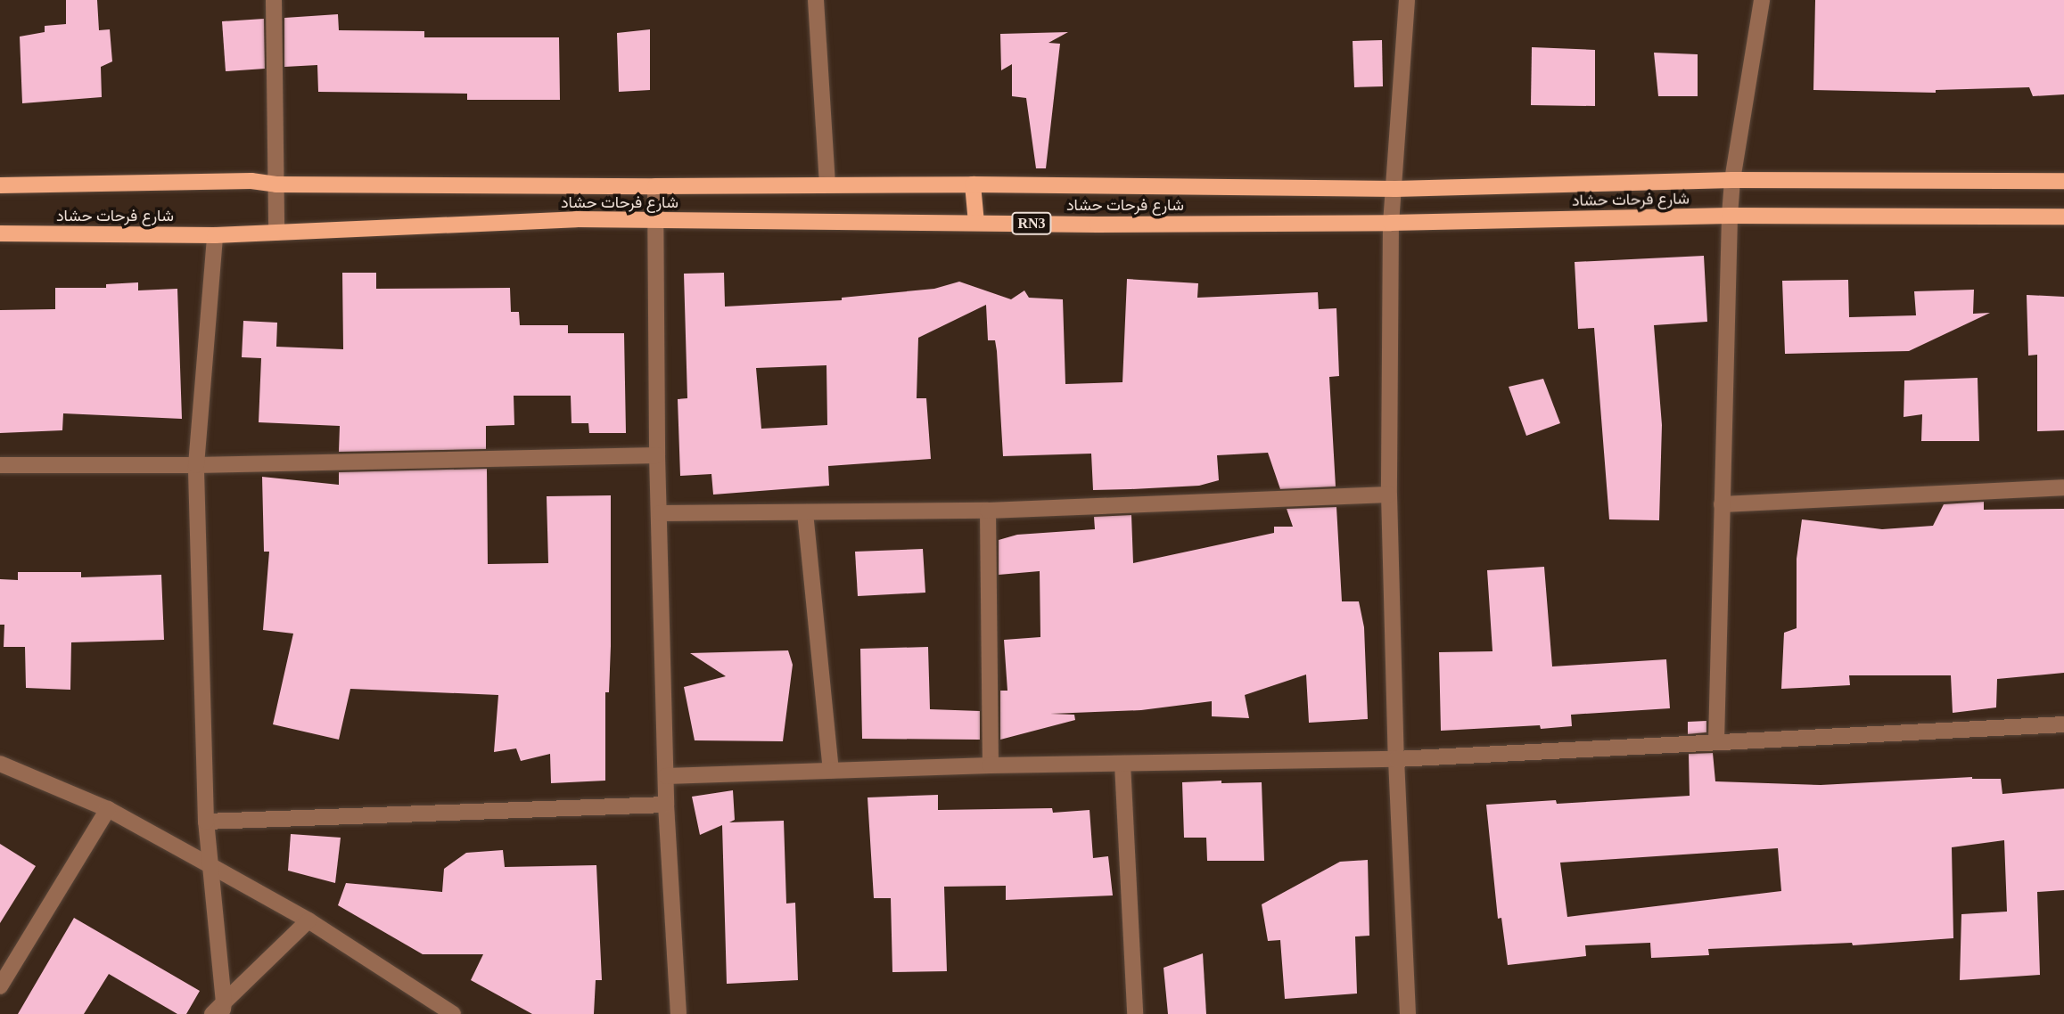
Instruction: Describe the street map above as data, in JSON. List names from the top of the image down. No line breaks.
{"streets":{"main road":["شارع فرحات حشاد","RN3"]}}
